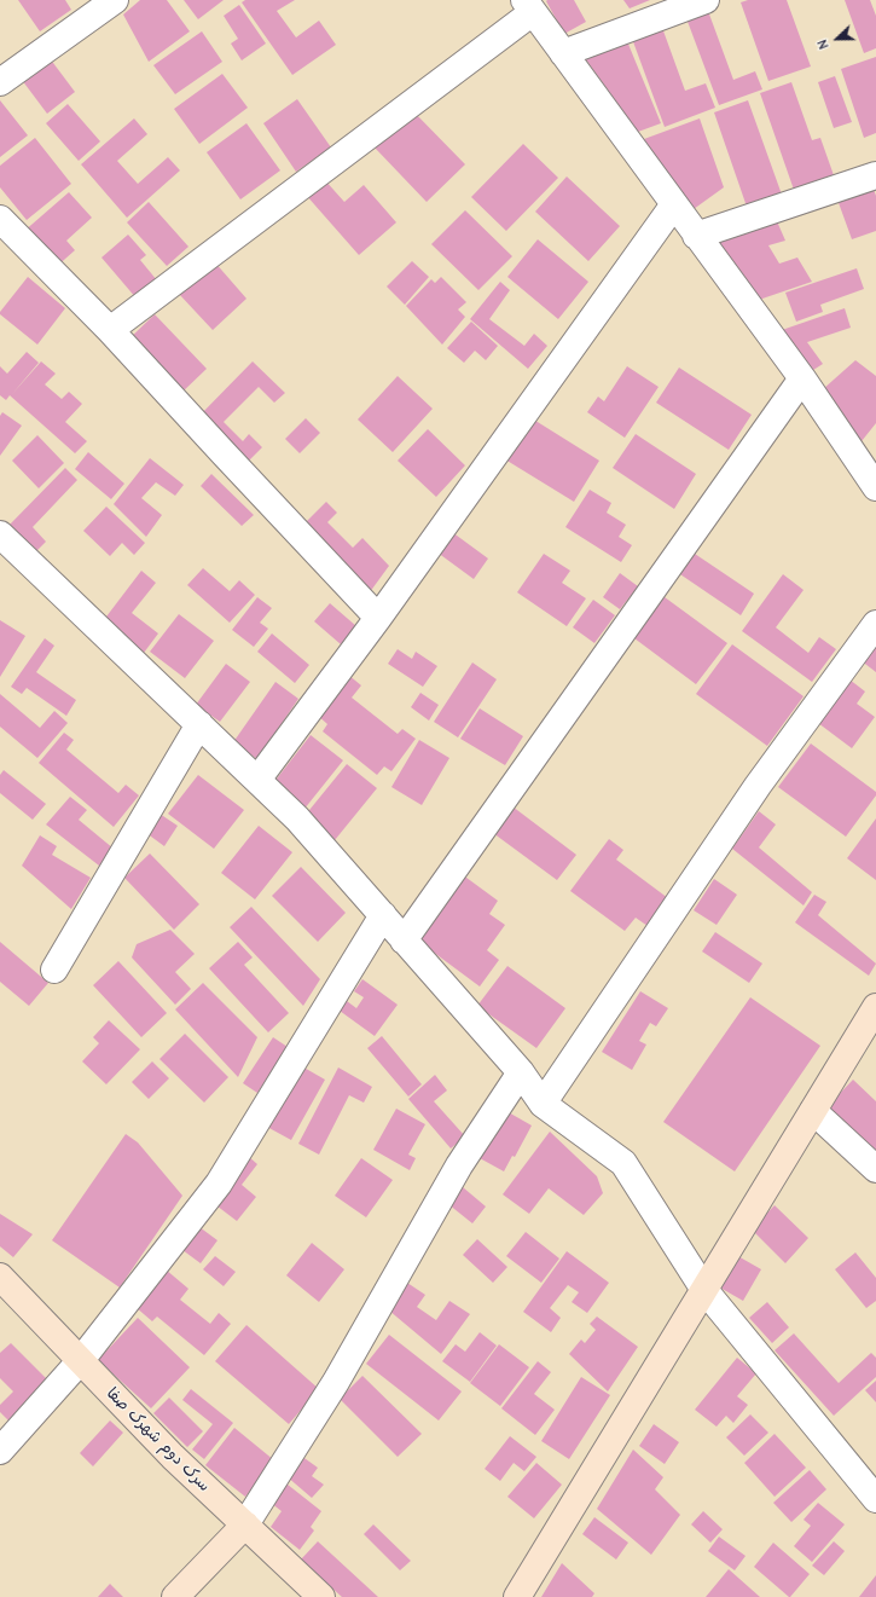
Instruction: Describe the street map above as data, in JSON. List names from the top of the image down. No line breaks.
{"streets":{"street":["سرک دوم شهرک صفا"]},"north":"left"}
